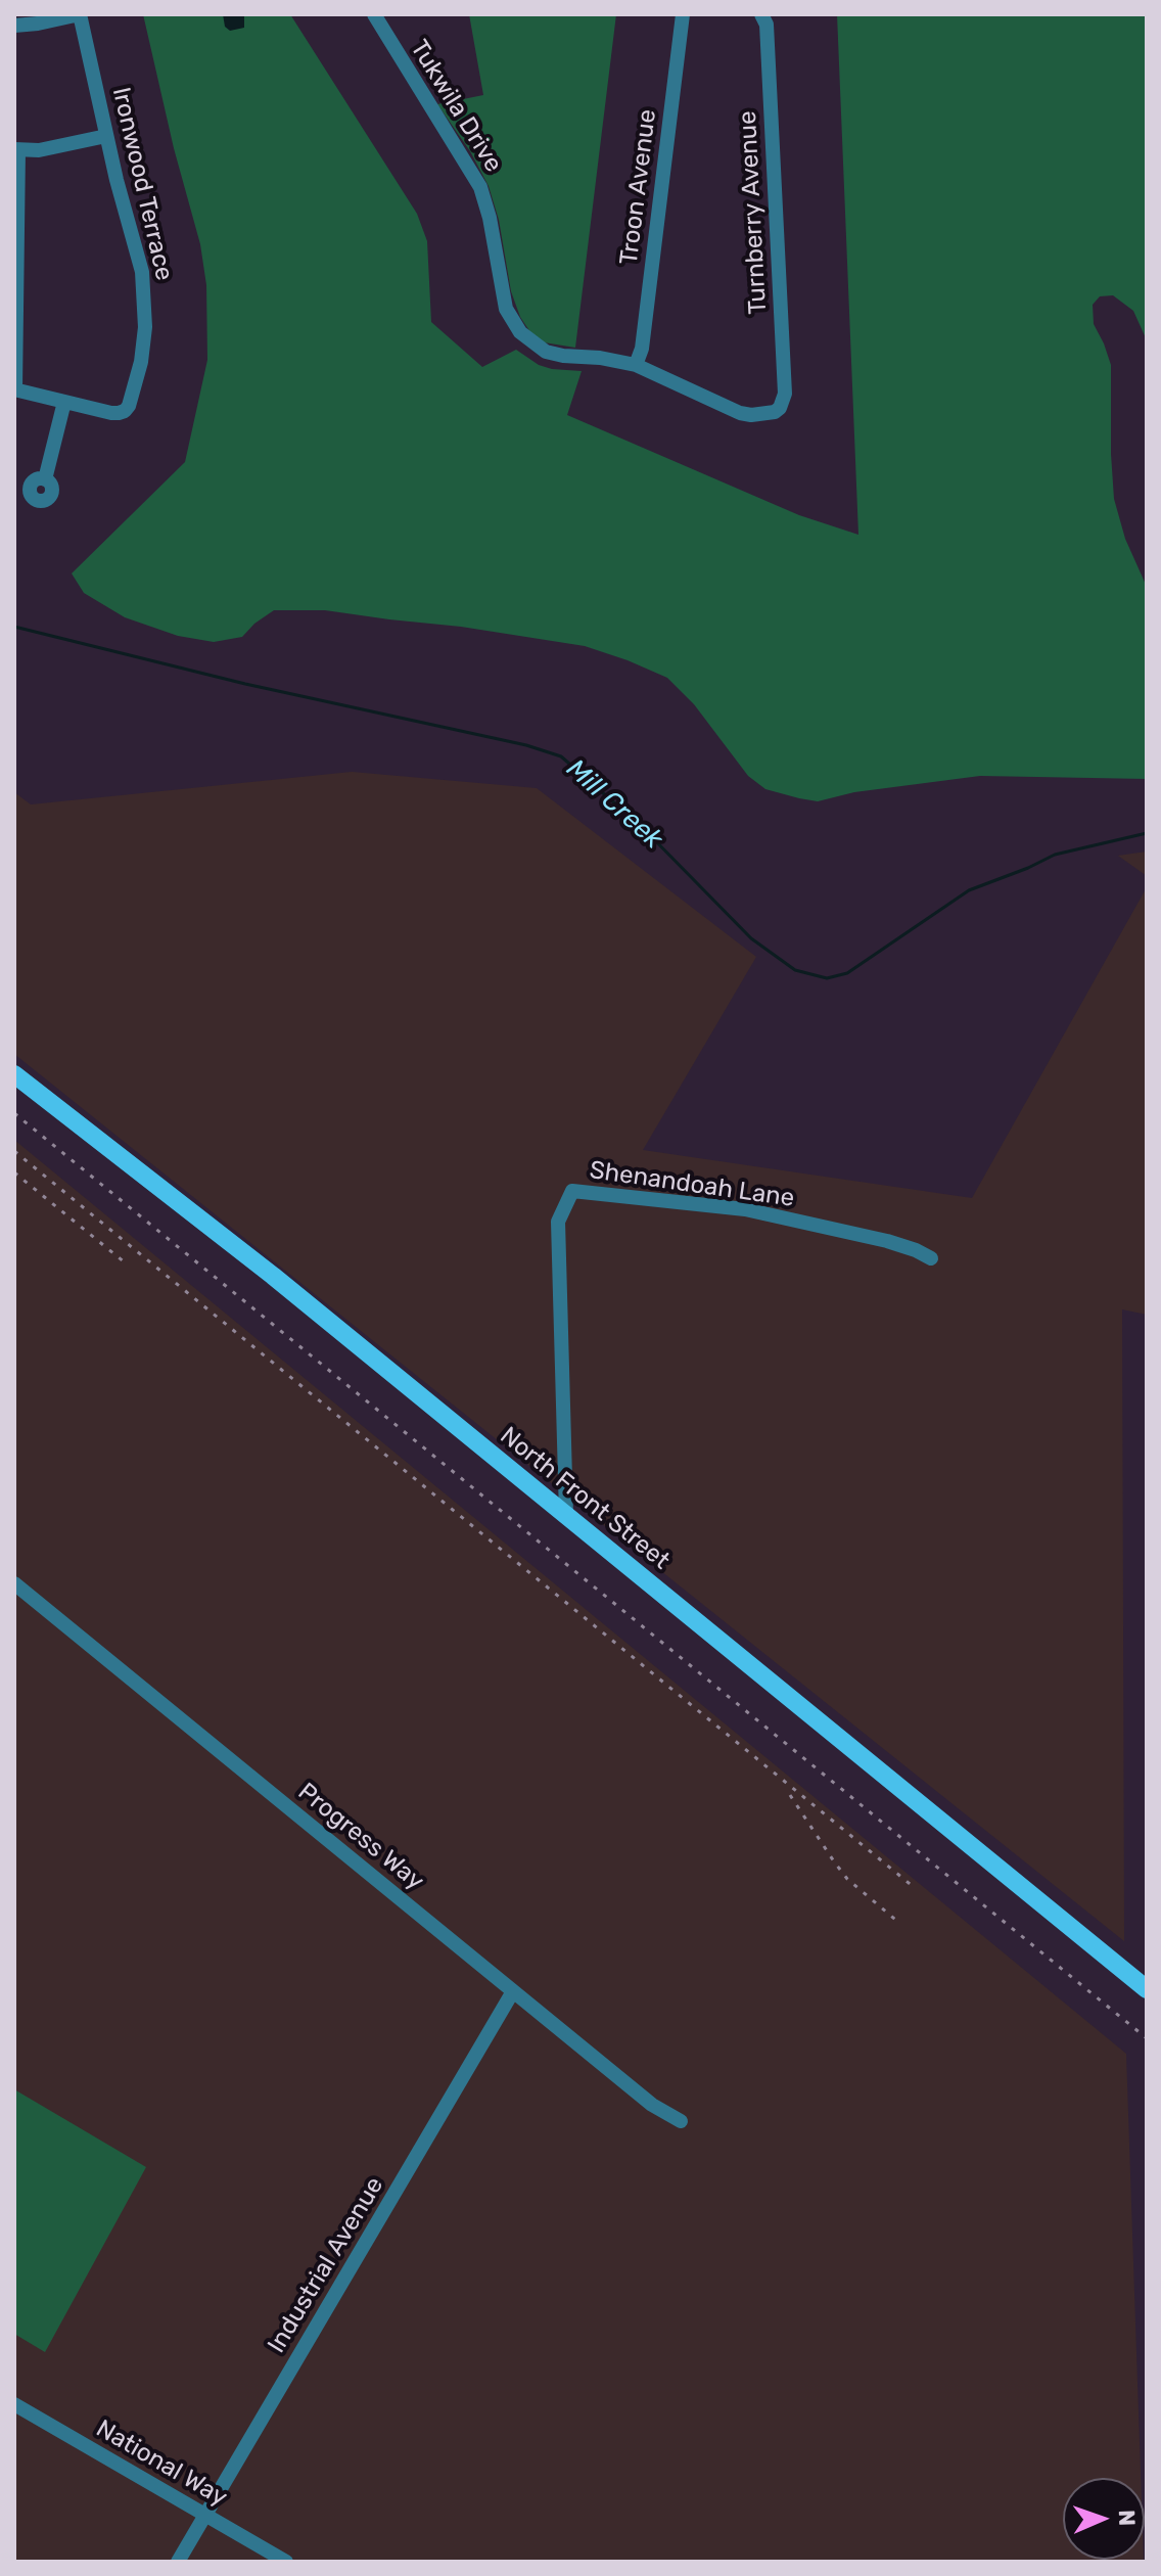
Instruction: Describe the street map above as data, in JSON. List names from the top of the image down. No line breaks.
{"streets":{"main road":["North Front Street"],"street":["Tukwila Drive","Ironwood Terrace","Troon Avenue","Turnberry Avenue","Shenandoah Lane","Progress Way","Industrial Avenue","National Way"]},"crossings":[["Tukwila Drive","Troon Avenue"],["Tukwila Drive","Turnberry Avenue"],["Shenandoah Lane","North Front Street"],["Progress Way","Industrial Avenue"],["Industrial Avenue","National Way"]],"water":["Mill Creek"],"north":"right"}
